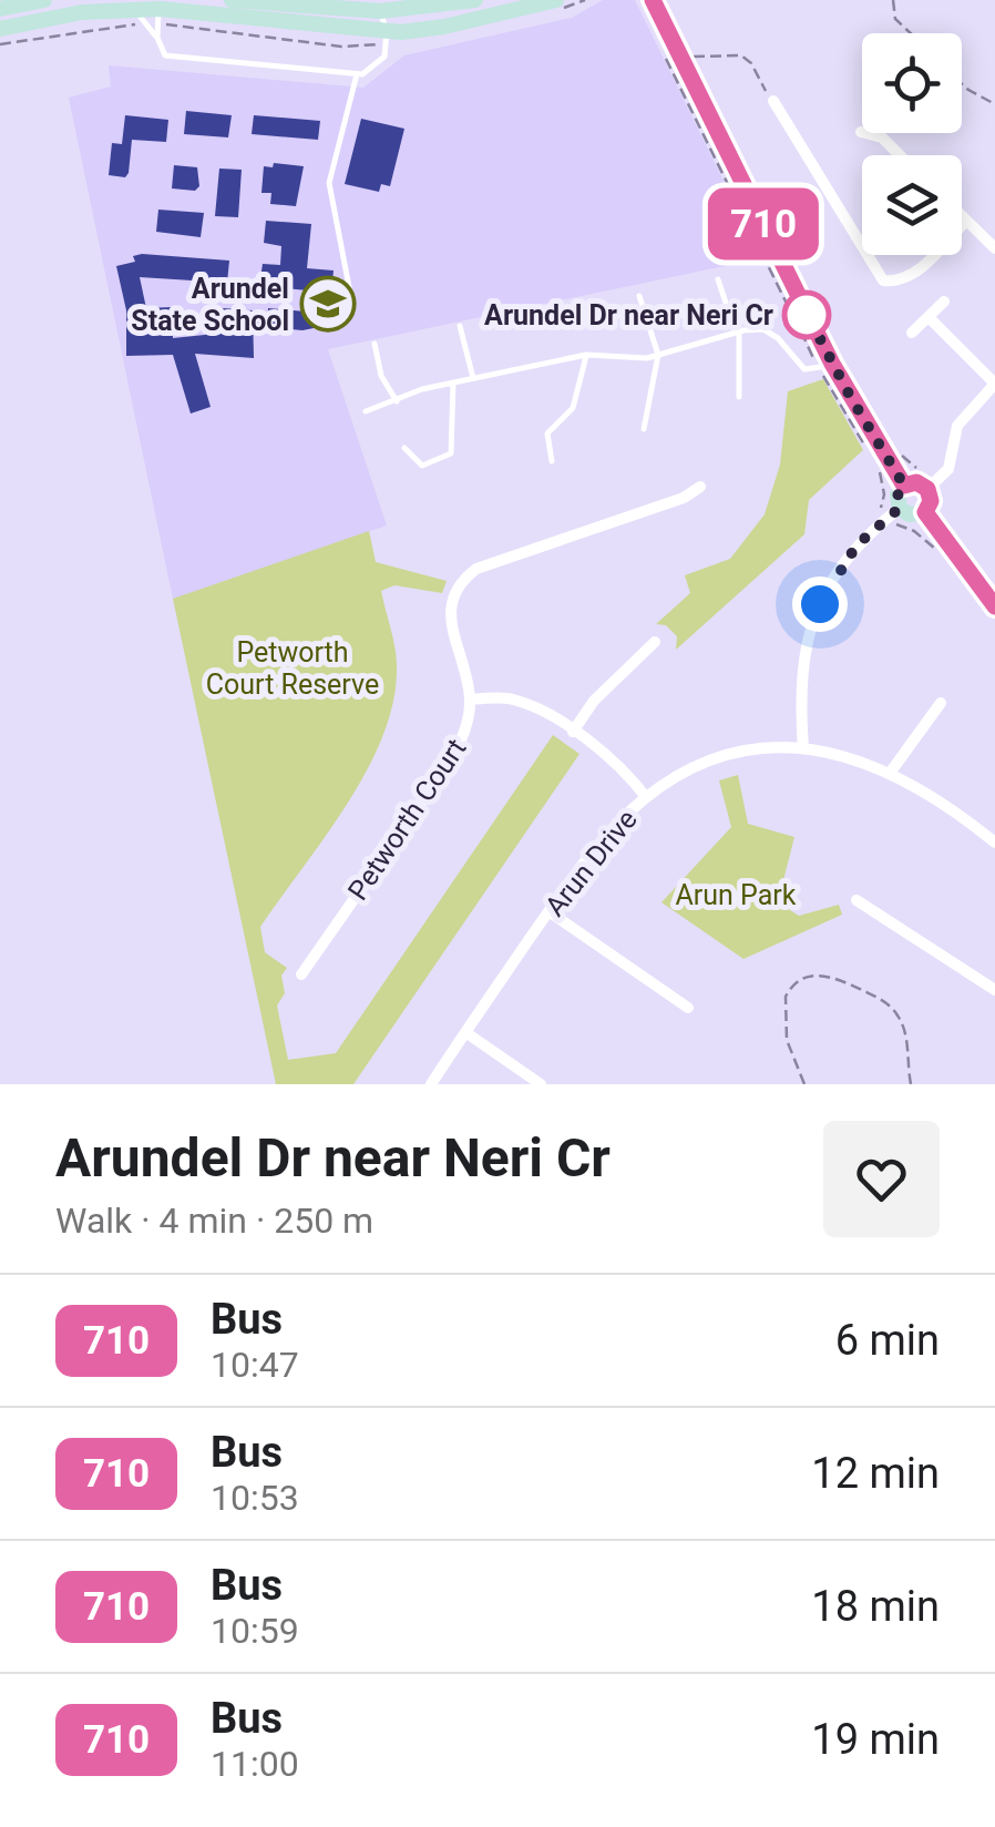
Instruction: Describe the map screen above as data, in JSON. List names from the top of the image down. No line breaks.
{"streets":{"street":["Petworth Court","Arun Drive"]},"parks":["Petworth Court Reserve","Arun Park"],"places":{"school or university":["Arundel State School"],"other":["Arundel Dr near Neri Cr"]},"lines":["bus line 710"],"page":{"on_map":"710","heading":["Arundel Dr near Neri Cr","Walk · 4 min · 250 m"],"list":[{"mark":"710","name":"Bus","note":"10:47","value":"6 min"},{"mark":"710","name":"Bus","note":"10:53","value":"12 min"},{"mark":"710","name":"Bus","note":"10:59","value":"18 min"},{"mark":"710","name":"Bus","note":"11:00","value":"19 min"}]}}
